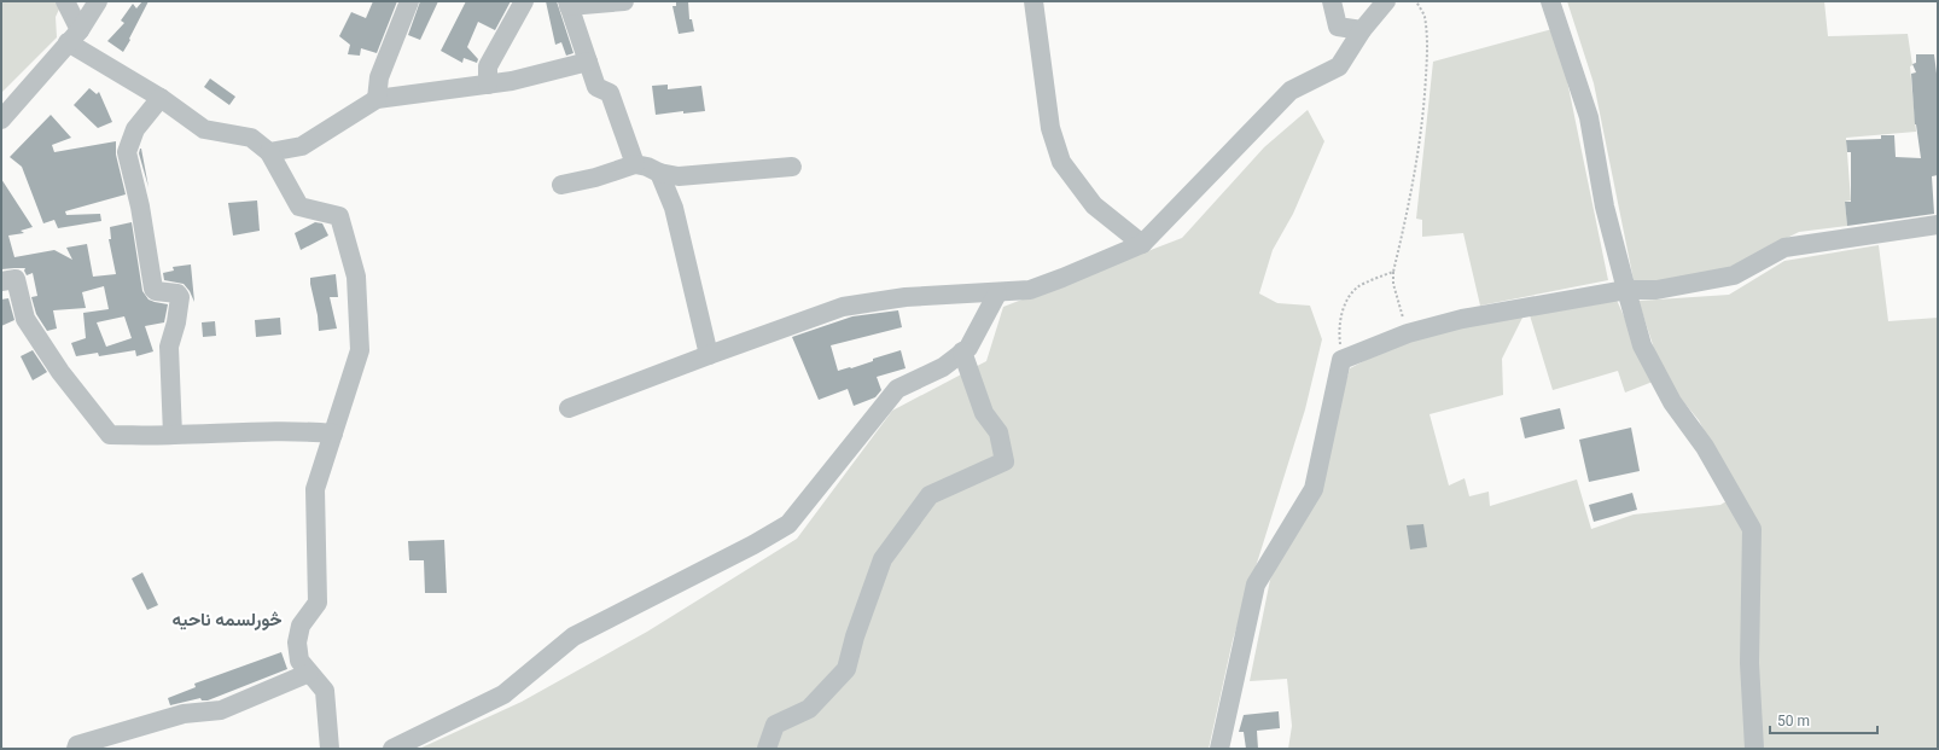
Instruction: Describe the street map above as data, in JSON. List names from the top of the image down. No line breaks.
{"districts":["څورلسمه ناحیه"],"scale_bar":"50 m"}
